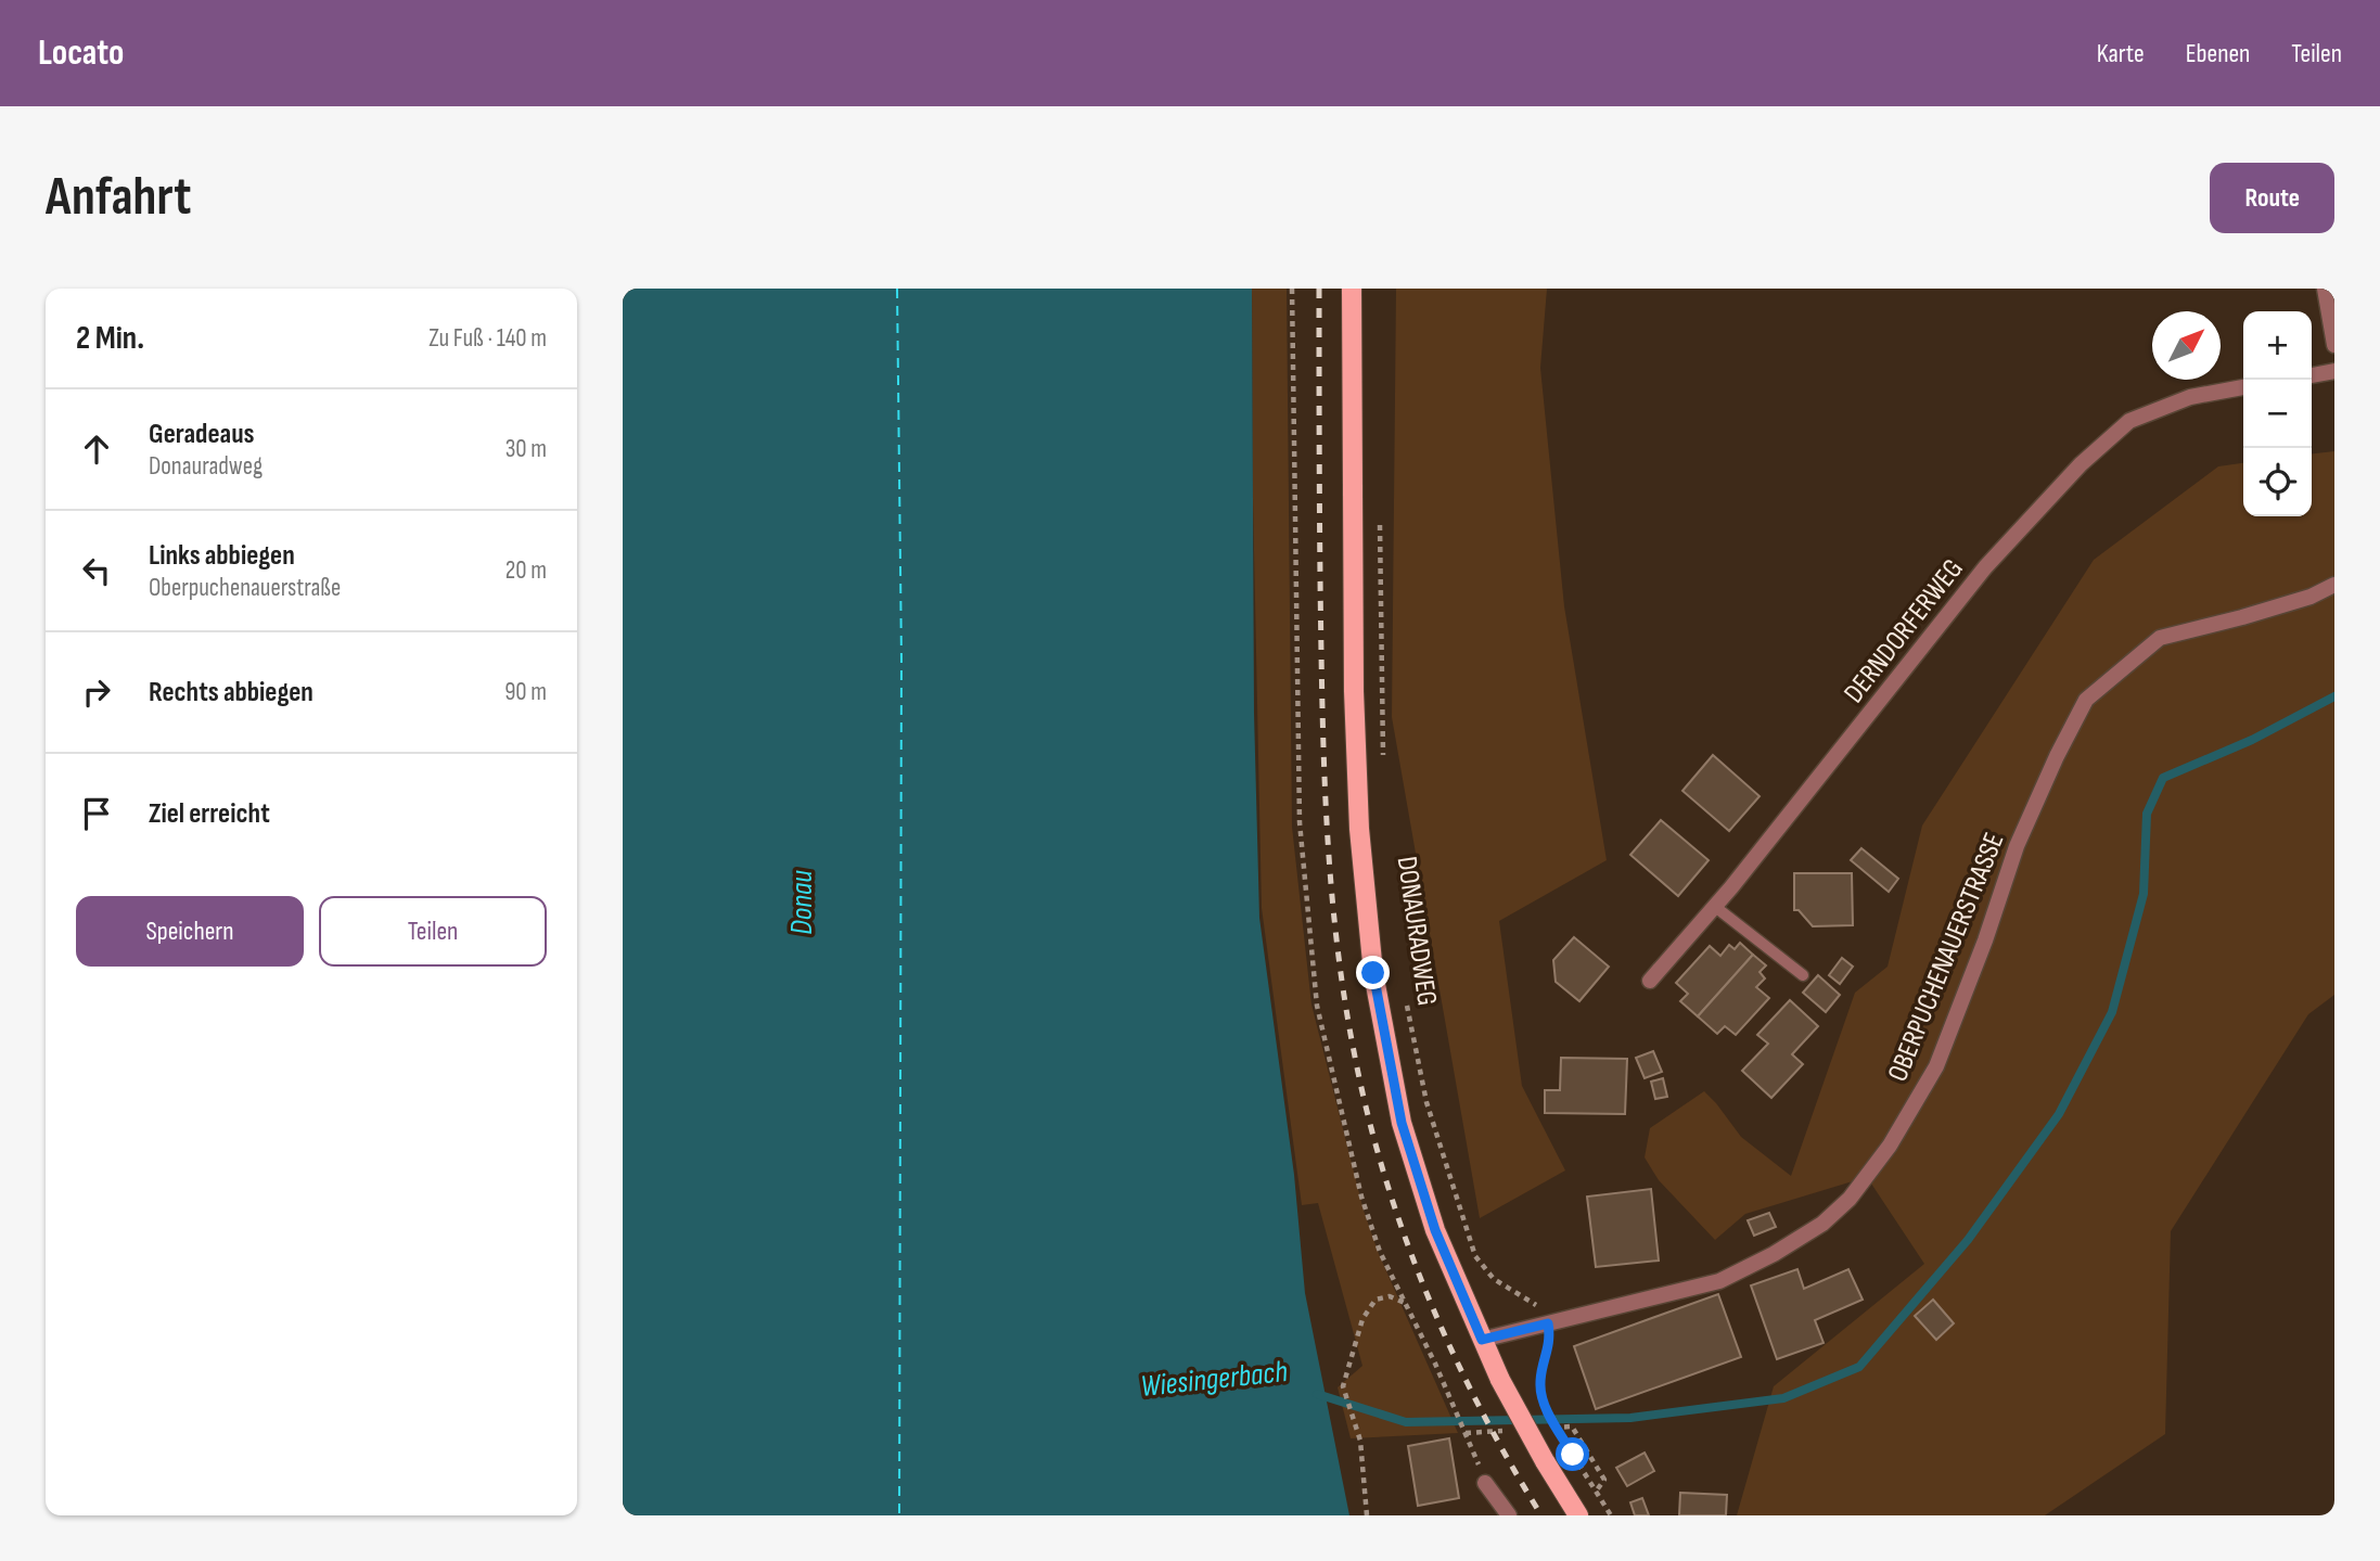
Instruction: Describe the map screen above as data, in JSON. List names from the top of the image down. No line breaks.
{"streets":{"street":["DERNDORFERWEG","OBERPUCHENAUERSTRASSE"],"path":["DONAURADWEG"]},"crossings":[["DONAURADWEG","OBERPUCHENAUERSTRASSE"]],"water":["Donau","Wiesingerbach"],"north":"top right","page":{"header":"Locato","nav":["Karte","Ebenen","Teilen"],"buttons":["Route",["Speichern","Teilen"]],"title":"Anfahrt","heading":["2 Min.","Zu Fuß · 140 m"],"map_buttons":["+","−"],"list":[["Geradeaus","Donauradweg","30 m"],["Links abbiegen","Oberpuchenauerstraße","20 m"],["Rechts abbiegen","90 m"],"Ziel erreicht"]}}
